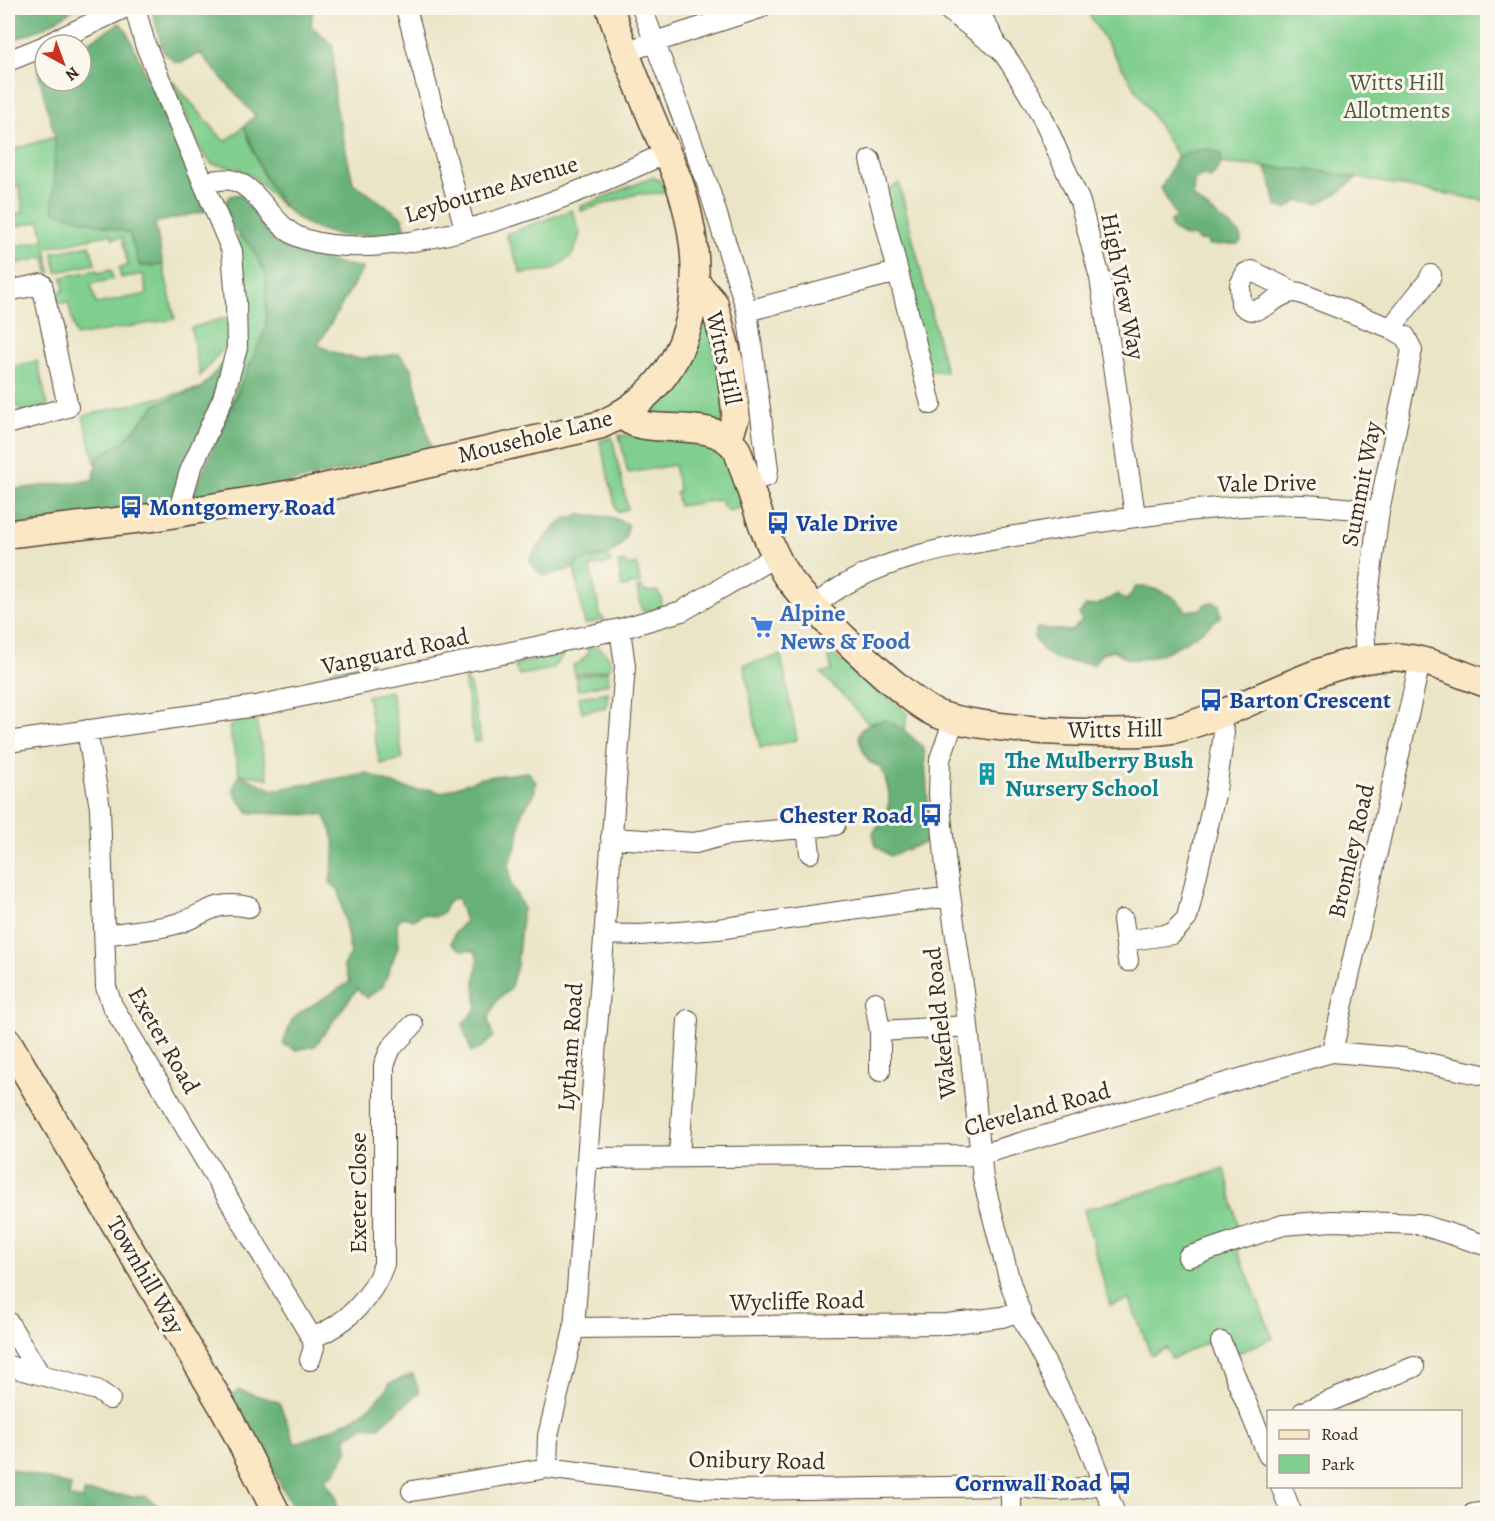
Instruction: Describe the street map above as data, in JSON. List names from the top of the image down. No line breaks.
{"streets":{"street":["Leybourne Avenue","High View Way","Witts Hill","Mousehole Lane","Vale Drive","Summit Way","Vanguard Road","Bromley Road","Wakefield Road","Exeter Road","Lytham Road","Cleveland Road","Exeter Close","Townhill Way","Wycliffe Road","Onibury Road"]},"crossings":[["Leybourne Avenue","Mousehole Lane"],["High View Way","Vale Drive"],["Witts Hill","Mousehole Lane"],["Witts Hill","Vale Drive"],["Witts Hill","Summit Way"],["Witts Hill","Vanguard Road"],["Witts Hill","Bromley Road"],["Witts Hill","Wakefield Road"],["Vale Drive","Summit Way"],["Vanguard Road","Exeter Road"],["Vanguard Road","Lytham Road"],["Bromley Road","Cleveland Road"],["Wakefield Road","Cleveland Road"],["Wakefield Road","Wycliffe Road"],["Wakefield Road","Onibury Road"],["Exeter Road","Exeter Close"],["Lytham Road","Cleveland Road"],["Lytham Road","Wycliffe Road"],["Lytham Road","Onibury Road"]],"parks":["Witts Hill Allotments"],"places":{"bus stop":["Montgomery Road","Vale Drive","Barton Crescent","Chester Road","Cornwall Road"],"supermarket":["Alpine News & Food"],"building":["The Mulberry Bush Nursery School"]},"legend":["Road","Park"],"north":"bottom right"}
